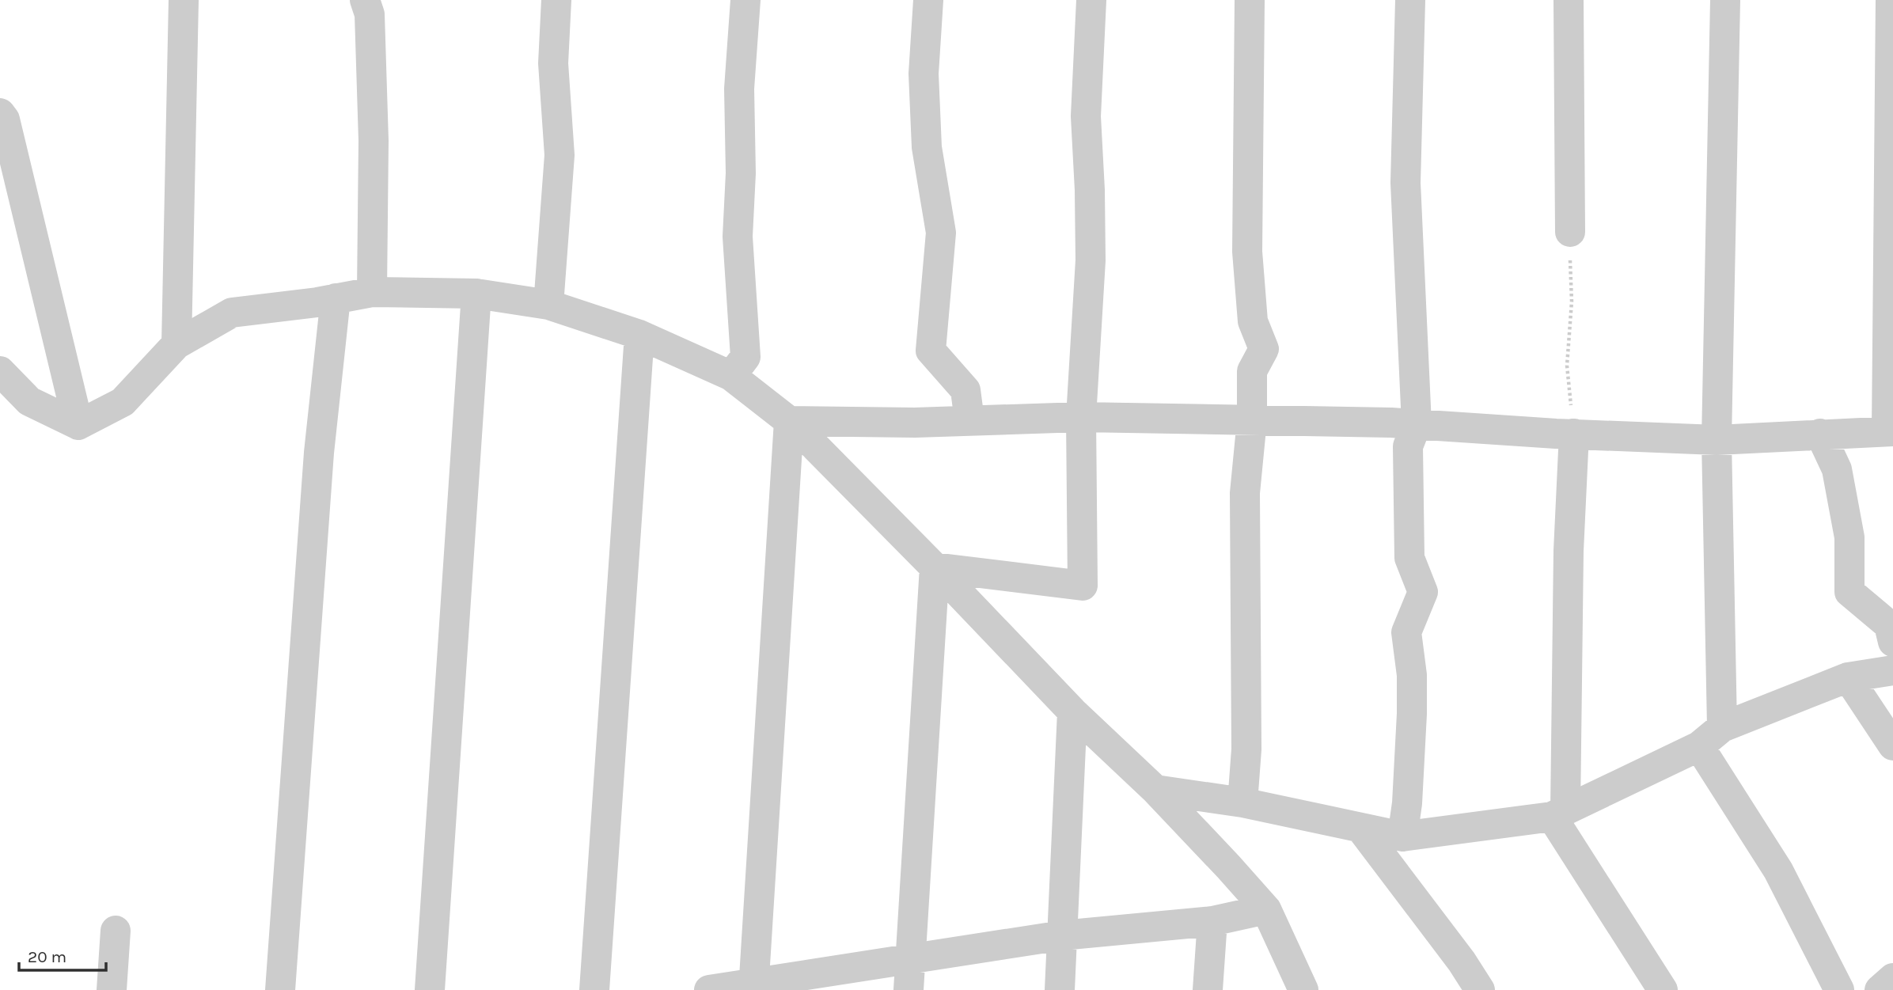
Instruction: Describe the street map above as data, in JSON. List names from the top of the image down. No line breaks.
{"scale_bar":"20 m"}
